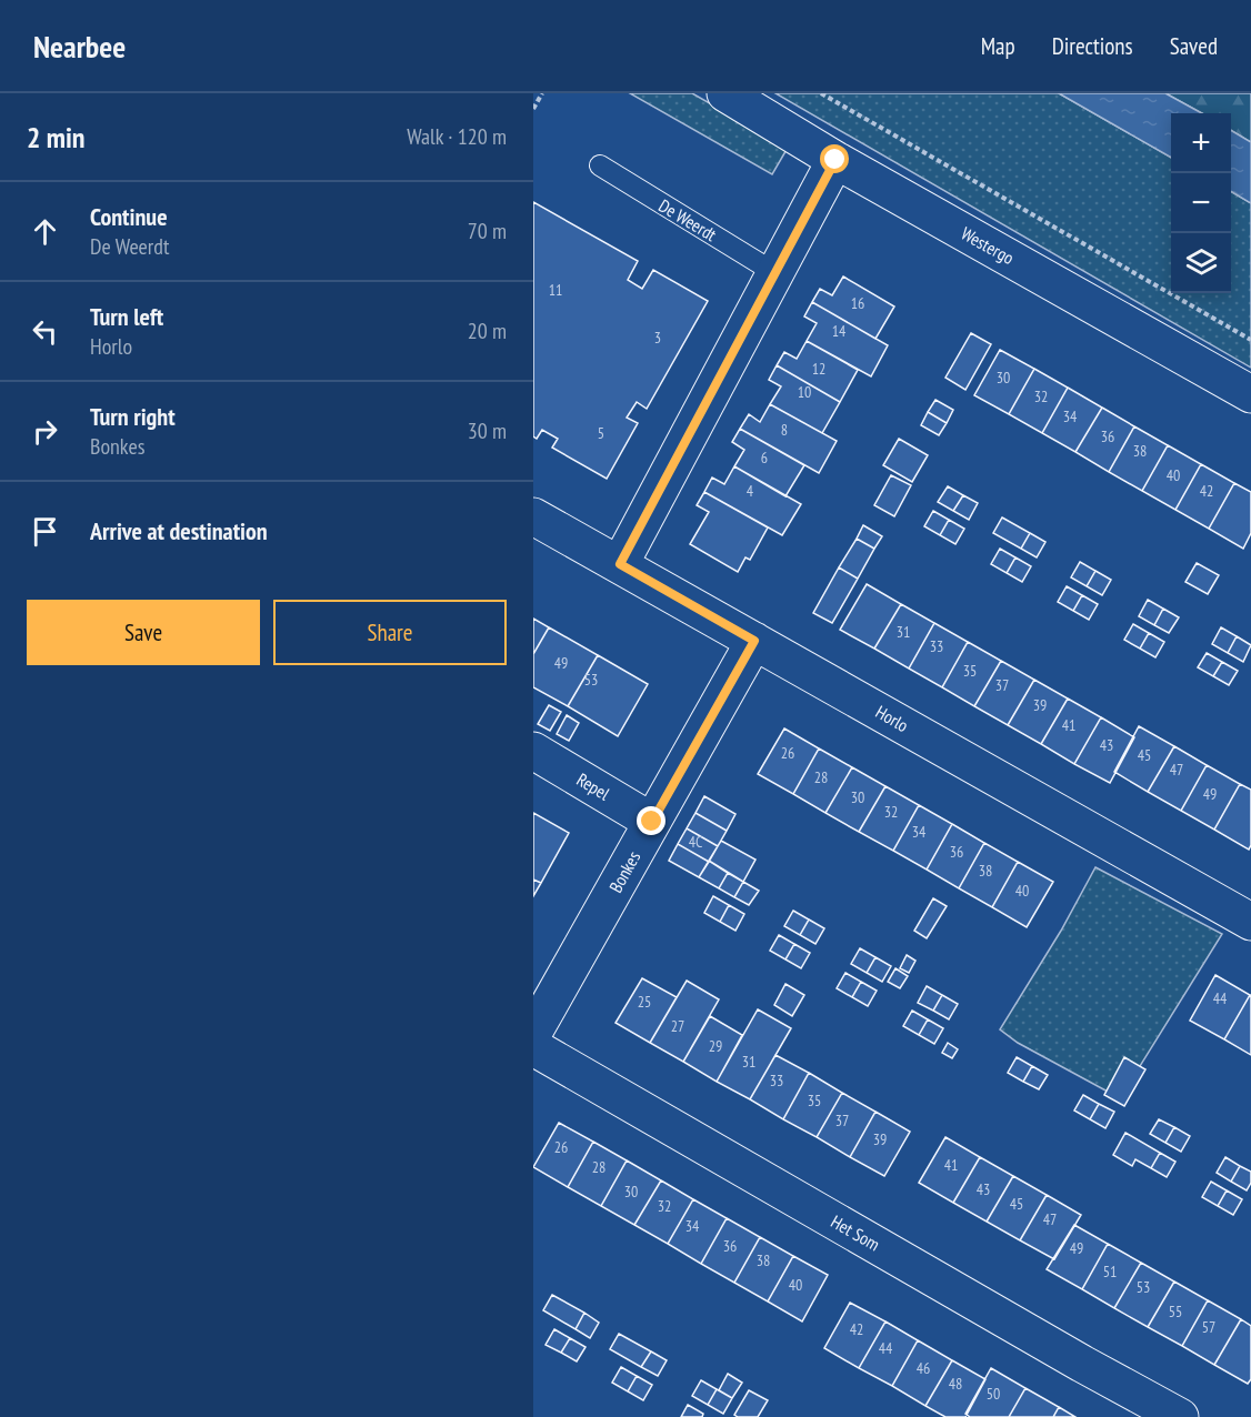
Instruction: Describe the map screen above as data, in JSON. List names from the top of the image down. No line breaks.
{"streets":{"street":["Westergo","Horlo","Repel","Bonkes","Het Som"],"lane":["De Weerdt"]},"crossings":[["Horlo","Bonkes"],["Repel","Bonkes"]],"house_numbers":["11","16","14","3","12","30","10","32","34","8","5","36","38","6","40","4","42","31","33","49","35","53","37","39","41","43","26","45","47","28","49","30","32","34","4C","36","38","40","44","25","27","29","31","33","35","37","39","26","41","28","43","30","45","32","47","34","36","49","38","51","40","53","55","57","42","44","46","48","50"],"page":{"header":"Nearbee","nav":["Map","Directions","Saved"],"heading":["2 min","Walk · 120 m"],"map_buttons":["+","−"],"list":[["Continue","De Weerdt","70 m"],["Turn left","Horlo","20 m"],["Turn right","Bonkes","30 m"],"Arrive at destination"],"buttons":["Save","Share"]}}
